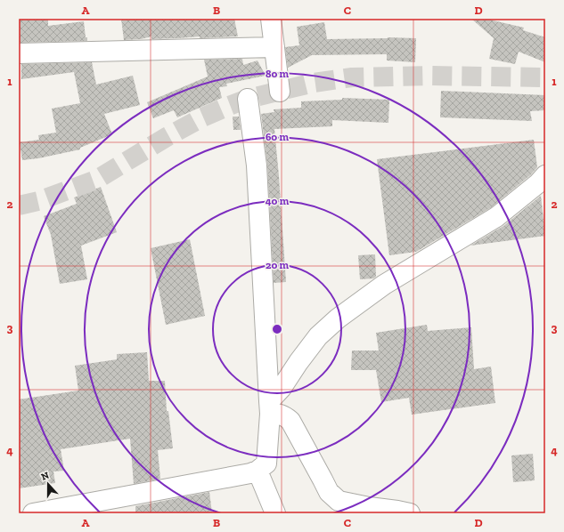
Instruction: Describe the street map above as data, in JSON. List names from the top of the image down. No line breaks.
{"north":"top","grid":{"columns":["A","B","C","D"],"rows":["1","2","3","4"]},"rings":["80 m","60 m","40 m","20 m"]}
